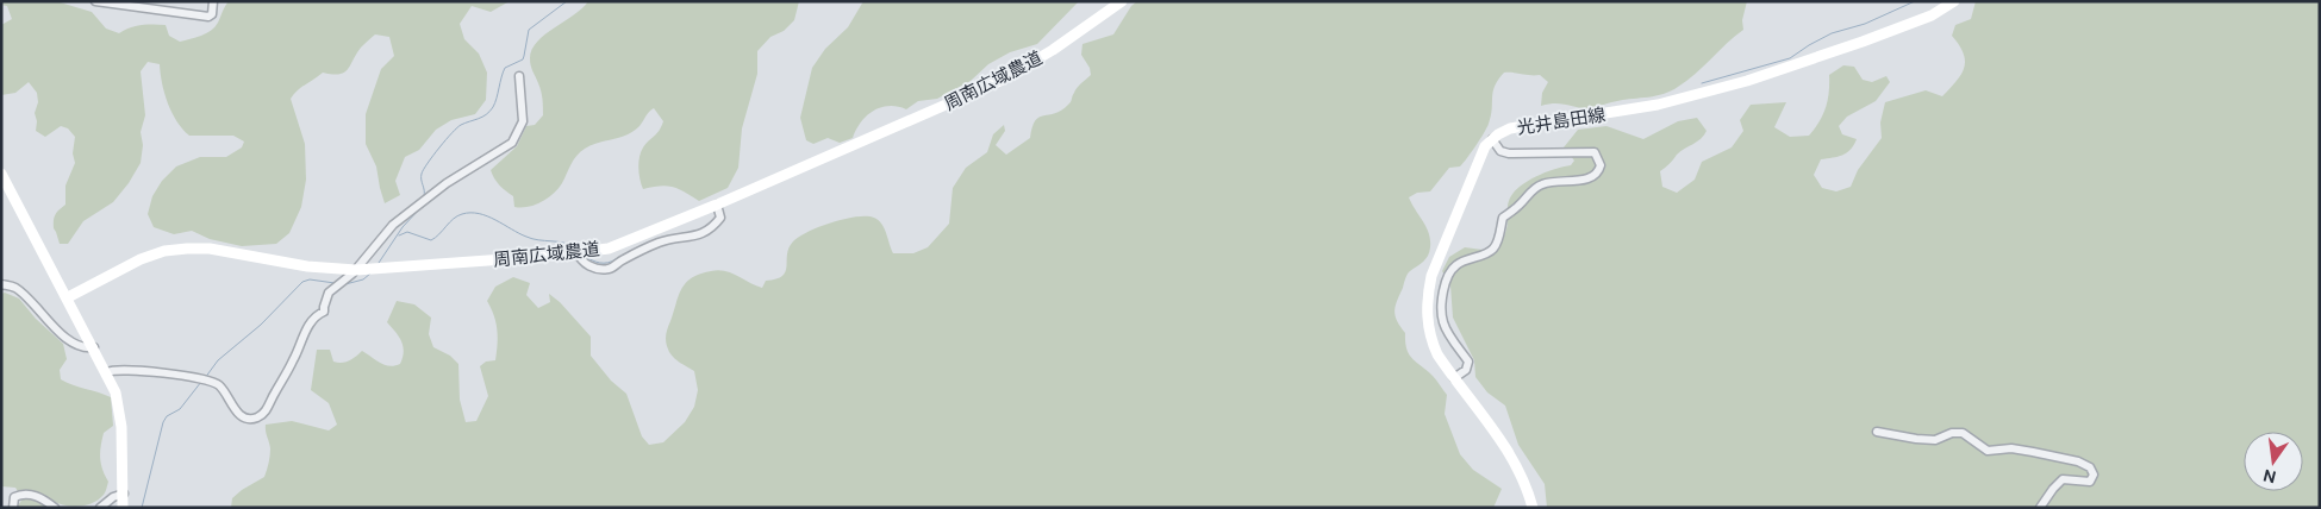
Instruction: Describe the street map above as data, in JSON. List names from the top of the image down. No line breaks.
{"streets":{"street":["周南広域農道","光井島田線"]},"north":"bottom"}
